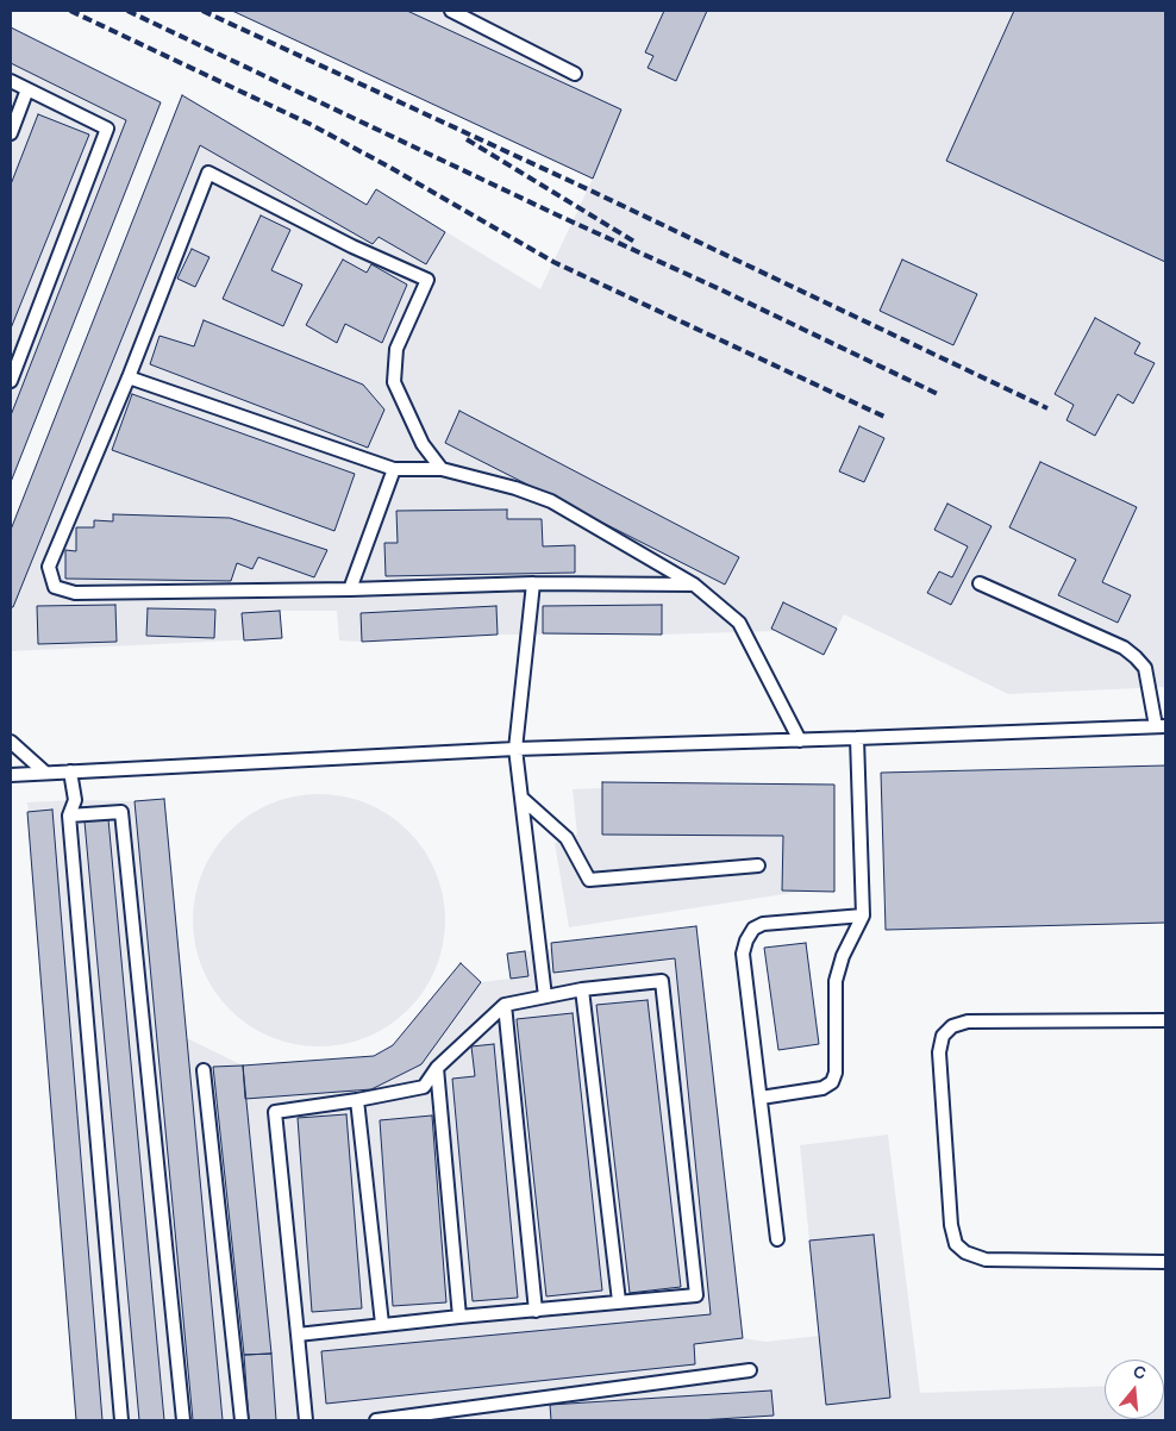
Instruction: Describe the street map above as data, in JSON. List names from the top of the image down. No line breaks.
{"north":"top"}
